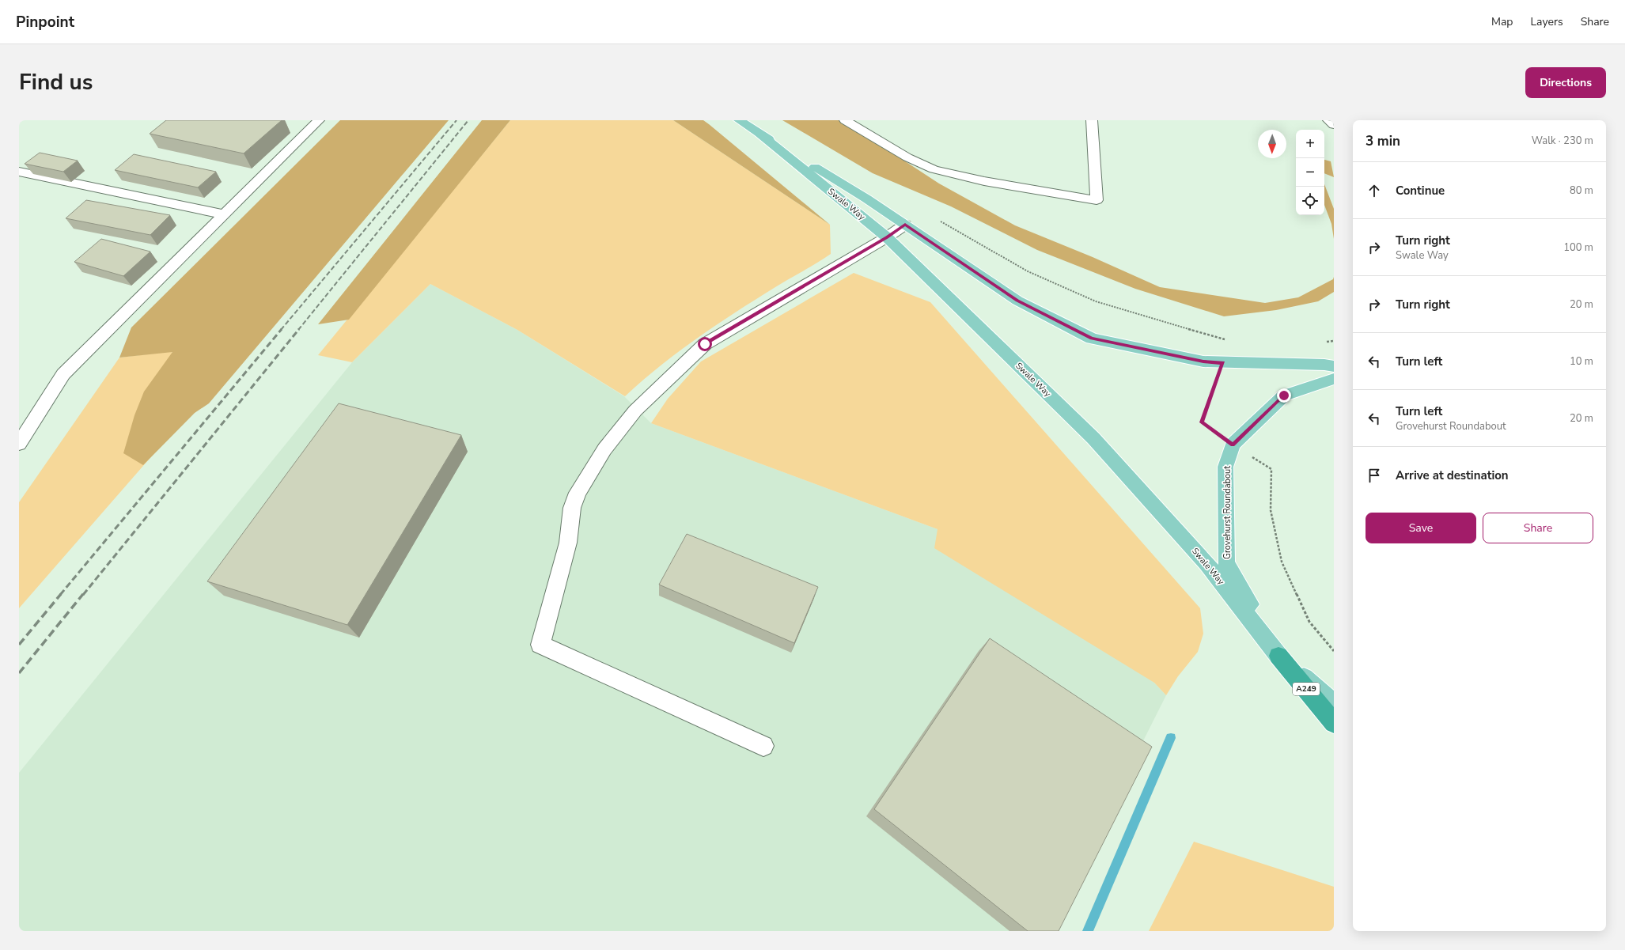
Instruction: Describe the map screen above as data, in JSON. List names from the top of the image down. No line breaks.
{"streets":{"highway":["A249"],"main road":["Swale Way","Grovehurst Roundabout"]},"crossings":[["Swale Way","Grovehurst Roundabout"],["Swale Way","A249"],["Grovehurst Roundabout","A249"]],"north":"bottom","page":{"header":"Pinpoint","nav":["Map","Layers","Share"],"title":"Find us","buttons":["Directions",["Save","Share"]],"heading":["3 min","Walk · 230 m"],"map_buttons":["+","−"],"list":[["Continue","80 m"],["Turn right","Swale Way","100 m"],["Turn right","20 m"],["Turn left","10 m"],["Turn left","Grovehurst Roundabout","20 m"],"Arrive at destination"]}}
